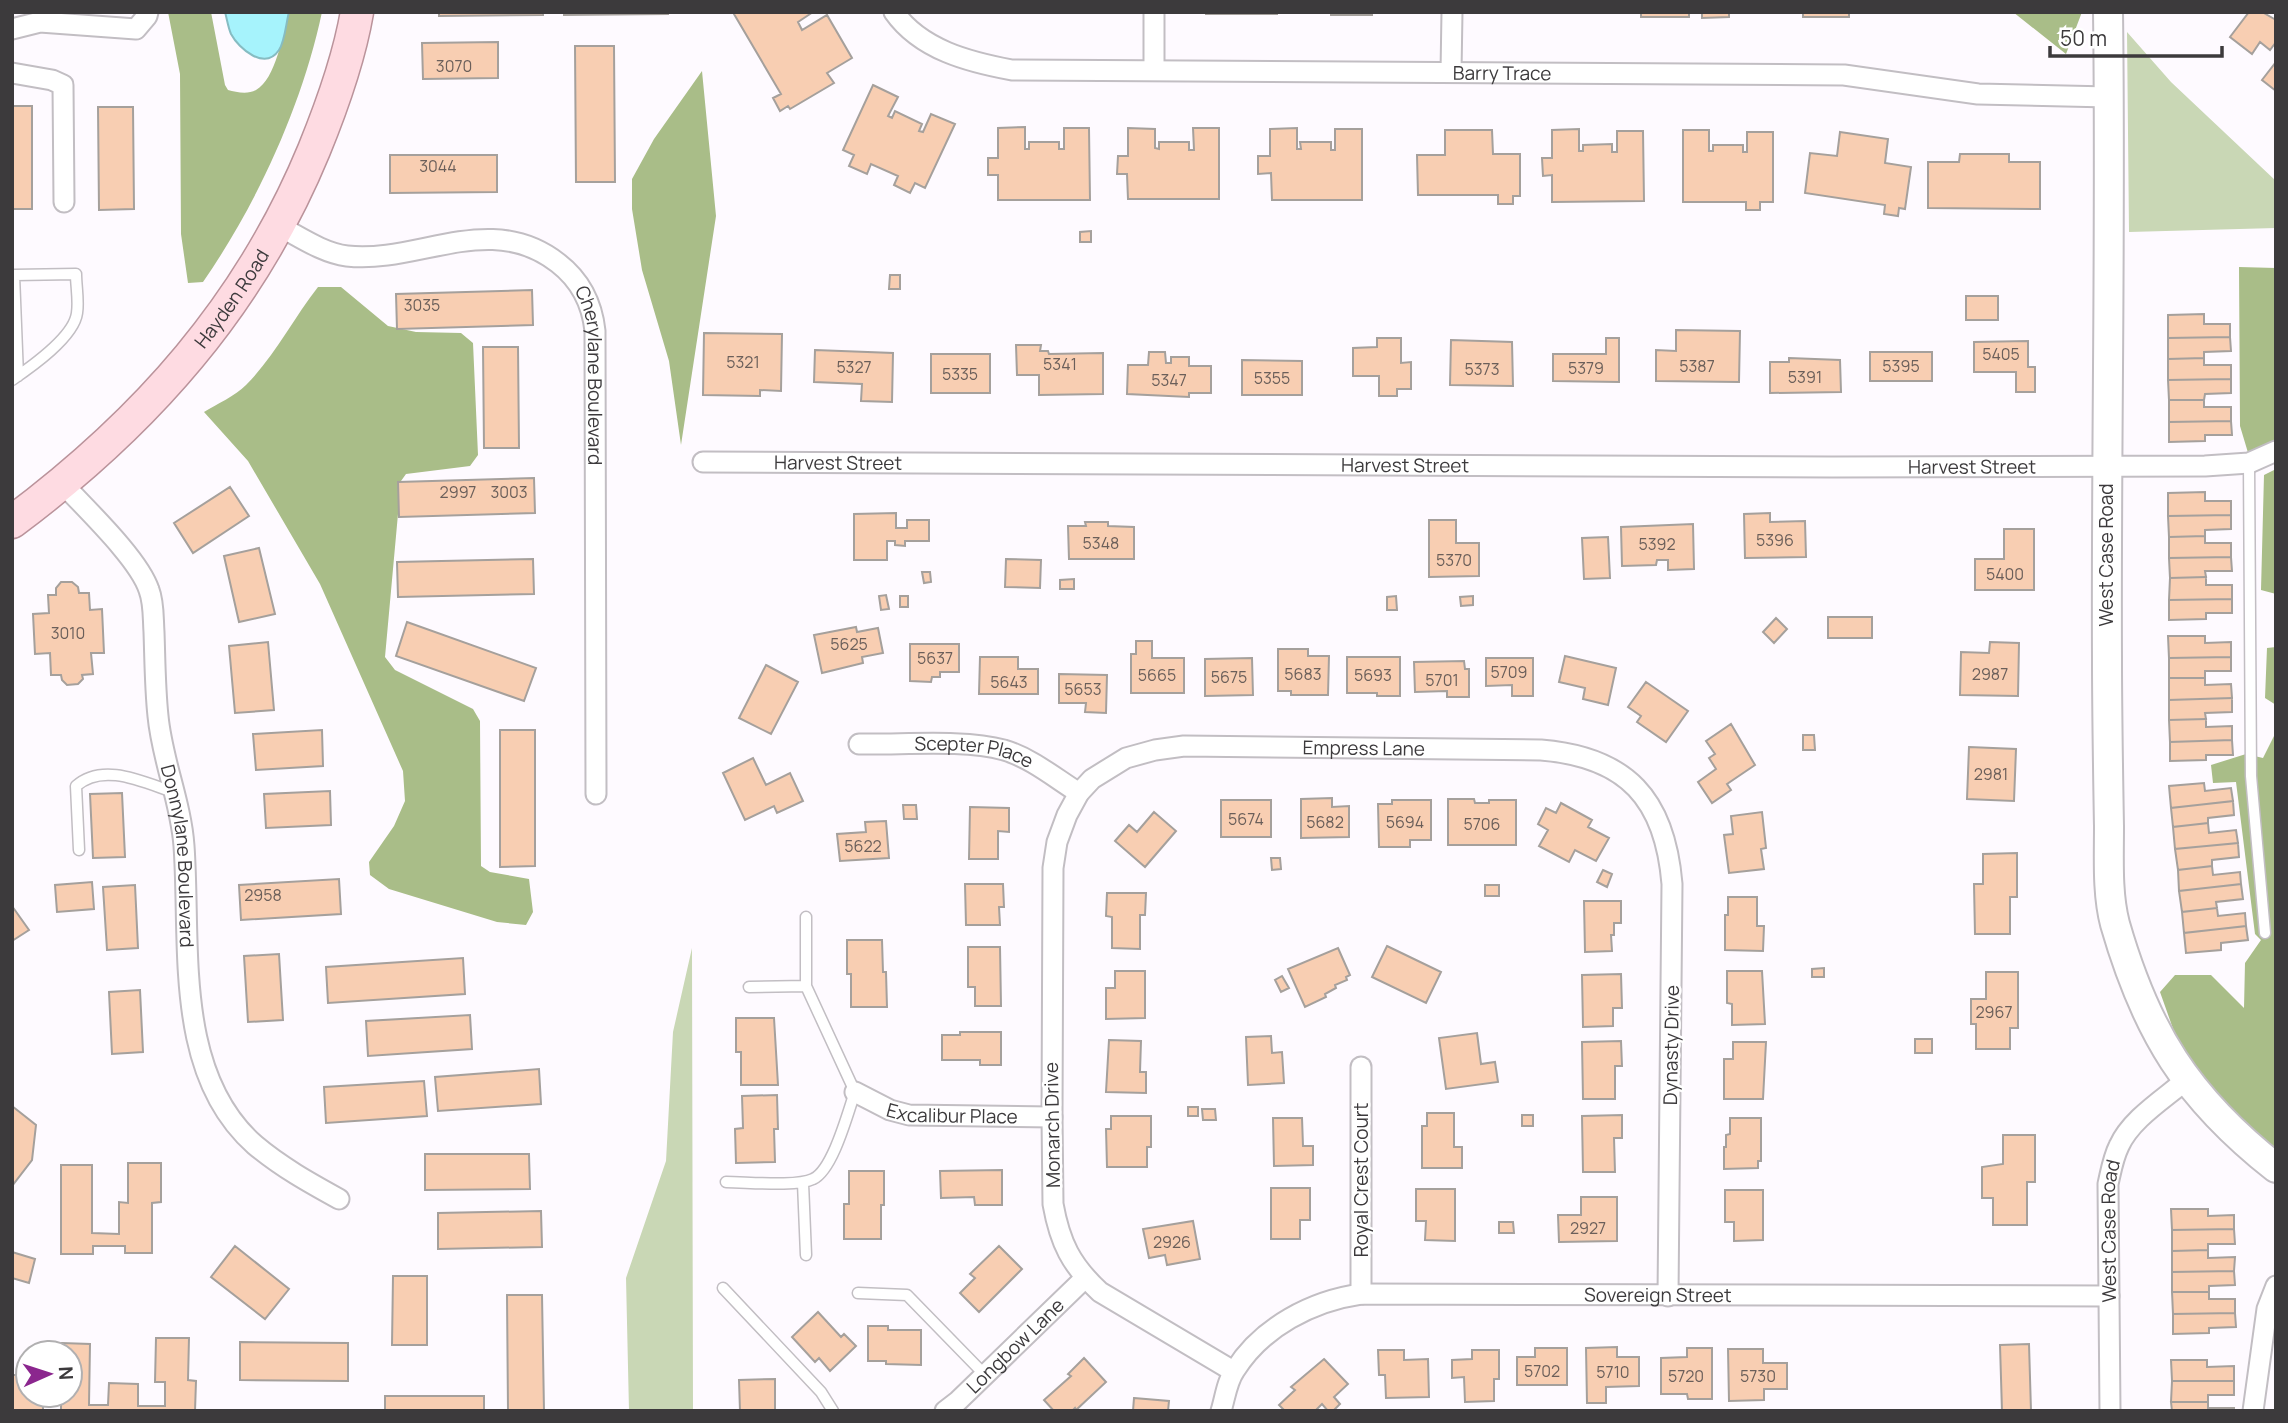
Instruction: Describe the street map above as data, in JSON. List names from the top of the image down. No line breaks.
{"streets":{"main road":["Hayden Road","West Case Road"],"street":["Barry Trace","Cherylane Boulevard","Harvest Street","Empress Lane","Scepter Place","Donnylane Boulevard","Dynasty Drive","Excalibur Place","Monarch Drive","Royal Crest Court","Sovereign Street","Longbow Lane"]},"crossings":[["Barry Trace","West Case Road"],["Hayden Road","Cherylane Boulevard"],["Hayden Road","Donnylane Boulevard"],["Harvest Street","West Case Road"],["West Case Road","Sovereign Street"],["Empress Lane","Scepter Place"],["Empress Lane","Dynasty Drive"],["Empress Lane","Monarch Drive"],["Scepter Place","Monarch Drive"],["Dynasty Drive","Sovereign Street"],["Excalibur Place","Monarch Drive"],["Monarch Drive","Sovereign Street"],["Monarch Drive","Longbow Lane"],["Royal Crest Court","Sovereign Street"]],"house_numbers":["3070","3044","3035","5405","5321","5341","5387","5395","5327","5379","5373","5335","5391","5355","5347","2997","3003","5396","5348","5392","5370","5400","3010","5625","5637","5709","5683","2987","5665","5693","5675","5701","5643","5653","2981","5674","5682","5694","5706","5622","2958","2967","2927","2926","5702","5710","5720","5730"],"scale_bar":"50 m","north":"right"}
